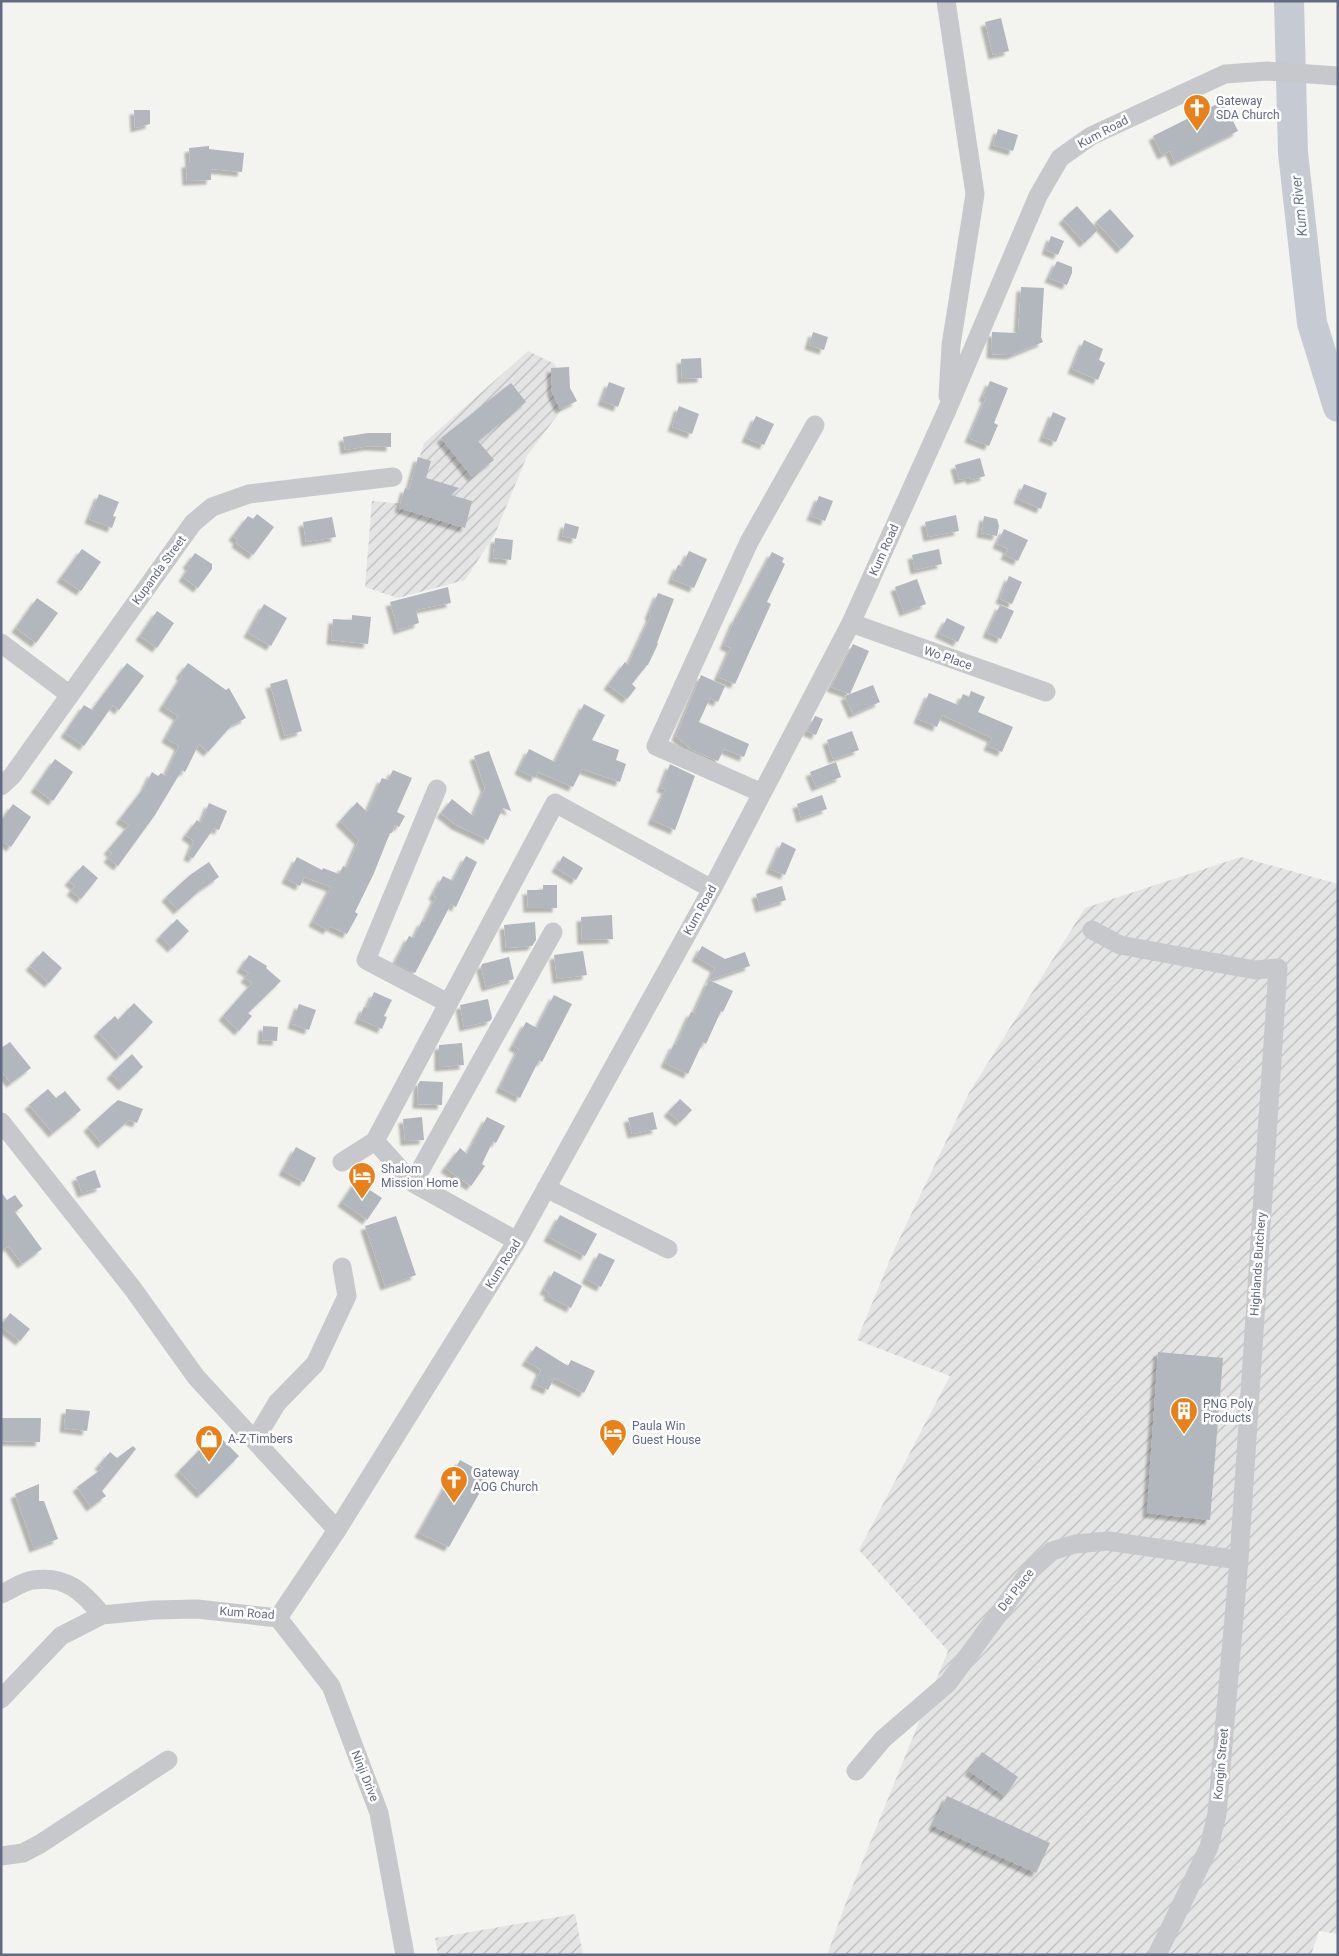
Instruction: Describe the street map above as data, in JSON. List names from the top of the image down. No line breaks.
{"streets":{"street":["Kum Road","Kupanda Street","Wo Place","Highlands Butchery","Dei Place","Kongin Street","Ninji Drive"]},"crossings":[["Kum Road","Wo Place"],["Kum Road","Ninji Drive"],["Highlands Butchery","Dei Place"],["Highlands Butchery","Kongin Street"],["Dei Place","Kongin Street"]],"water":["Kum River"],"places":{"church":["Gateway SDA Church","Gateway AOG Church"],"hotel":["Shalom Mission Home","Paula Win Guest House"],"building":["PNG Poly Products"],"shop":["A-Z Timbers"]}}
